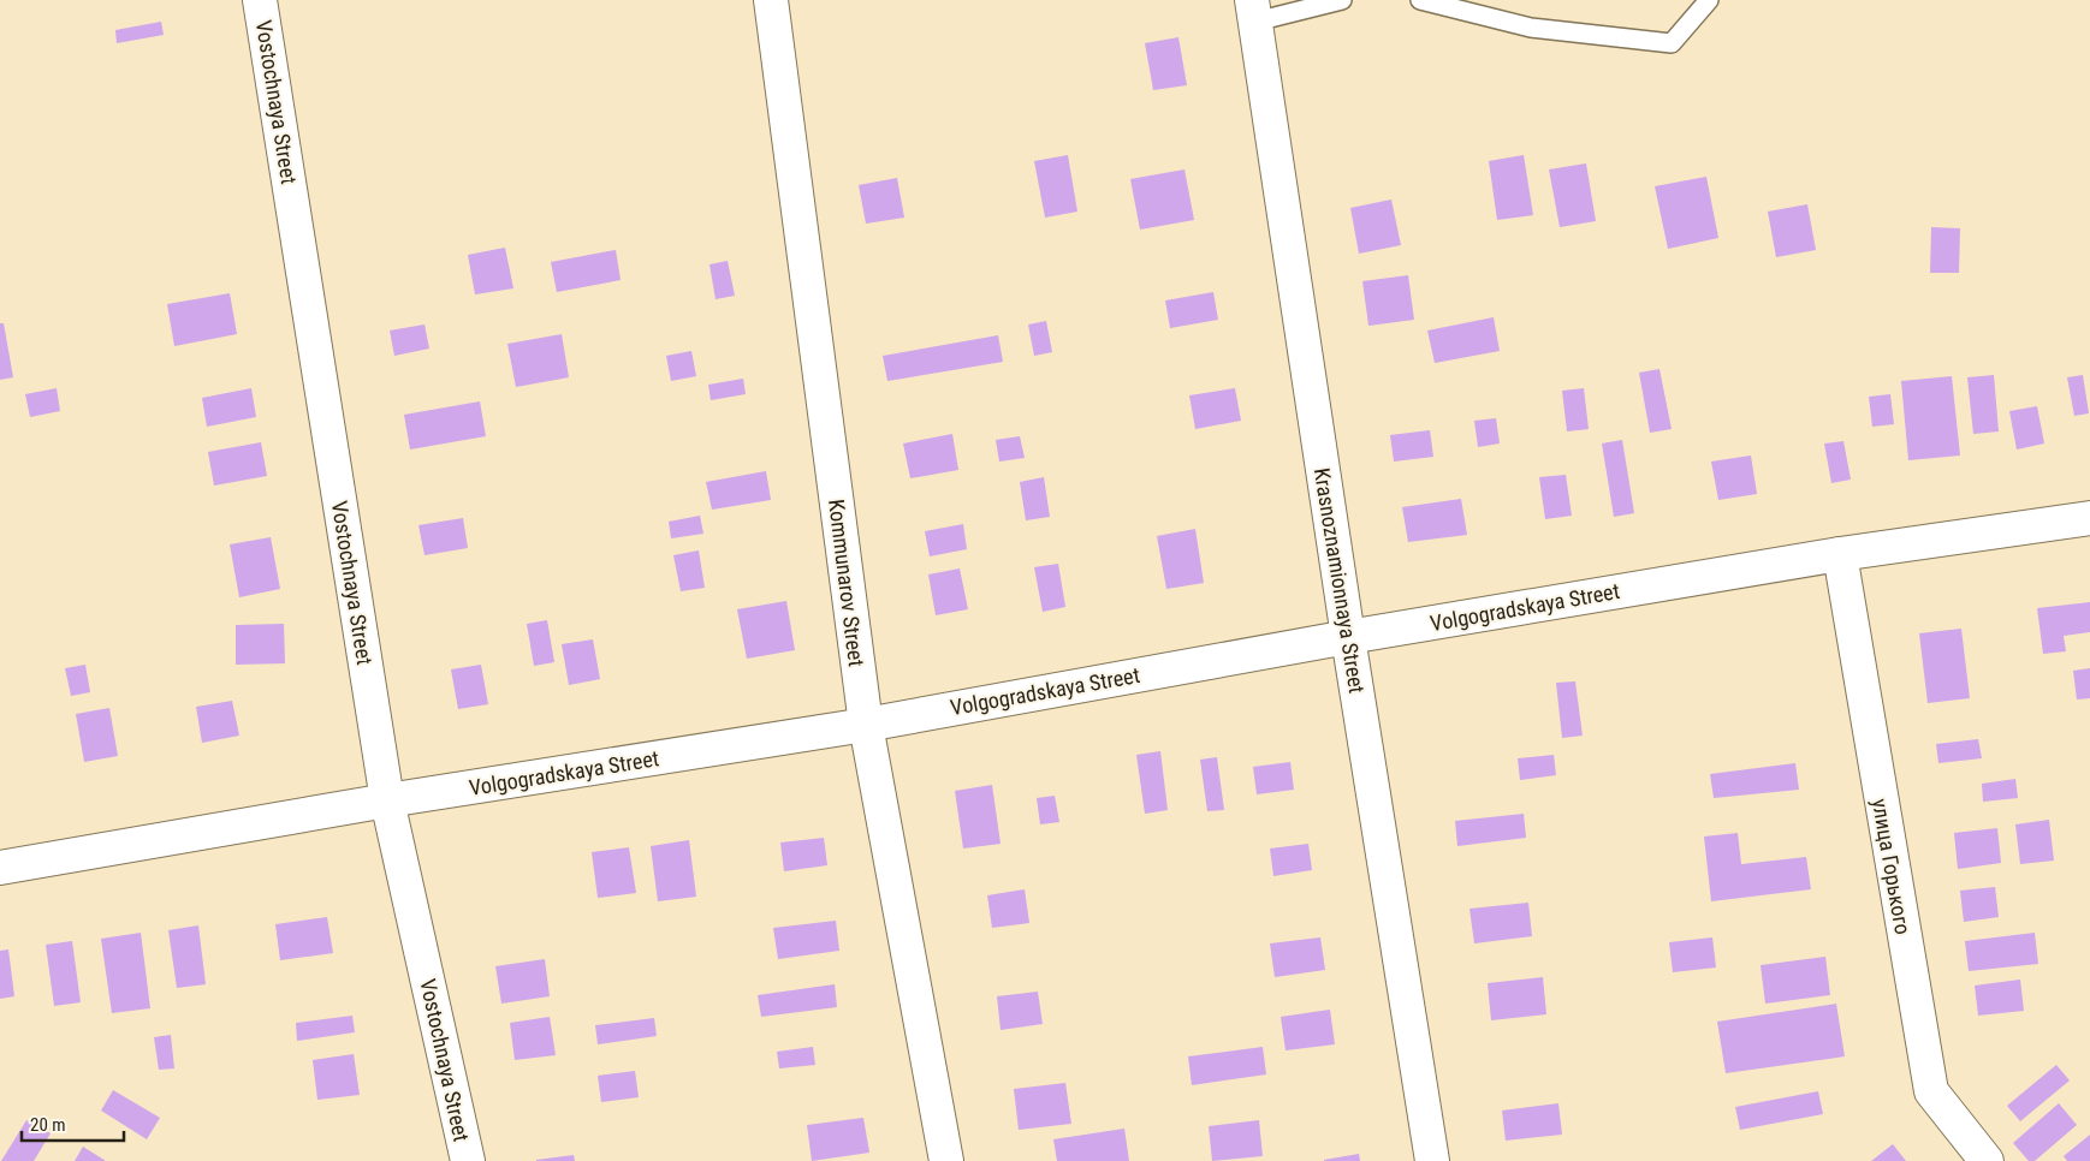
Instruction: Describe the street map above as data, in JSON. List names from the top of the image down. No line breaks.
{"streets":{"street":["Vostochnaya Street","Krasnoznamionnaya Street","Kommunarov Street","Volgogradskaya Street","улица Горького"]},"crossings":[["Vostochnaya Street","Volgogradskaya Street"],["Krasnoznamionnaya Street","Volgogradskaya Street"],["Kommunarov Street","Volgogradskaya Street"],["Volgogradskaya Street","улица Горького"]],"scale_bar":"20 m"}
